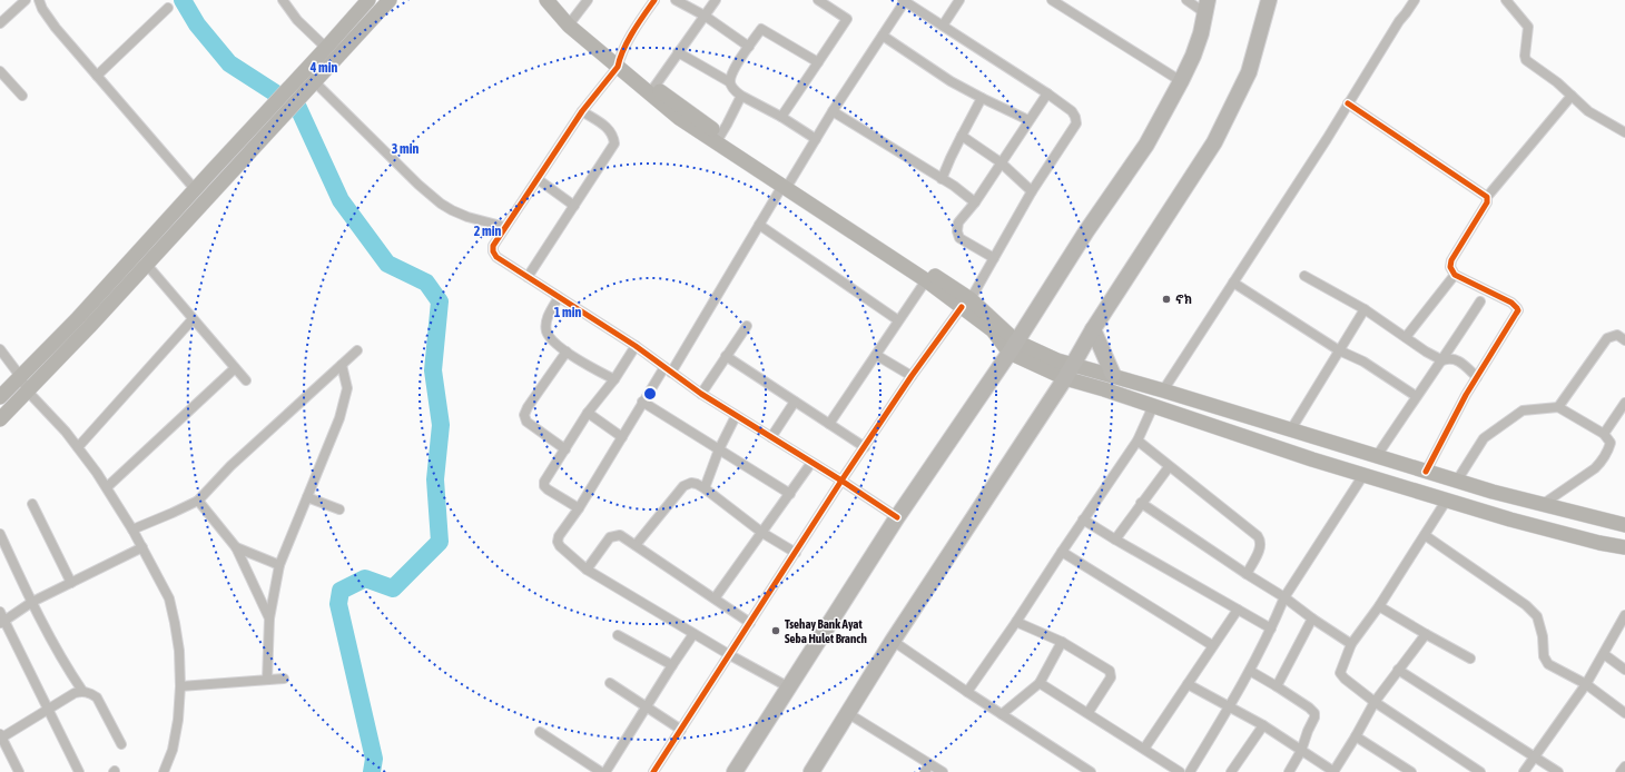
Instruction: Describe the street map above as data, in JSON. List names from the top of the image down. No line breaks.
{"places":["ኖክ","Tsehay Bank Ayat Seba Hulet Branch"],"rings":["4 min","3 min","2 min","1 min"]}
